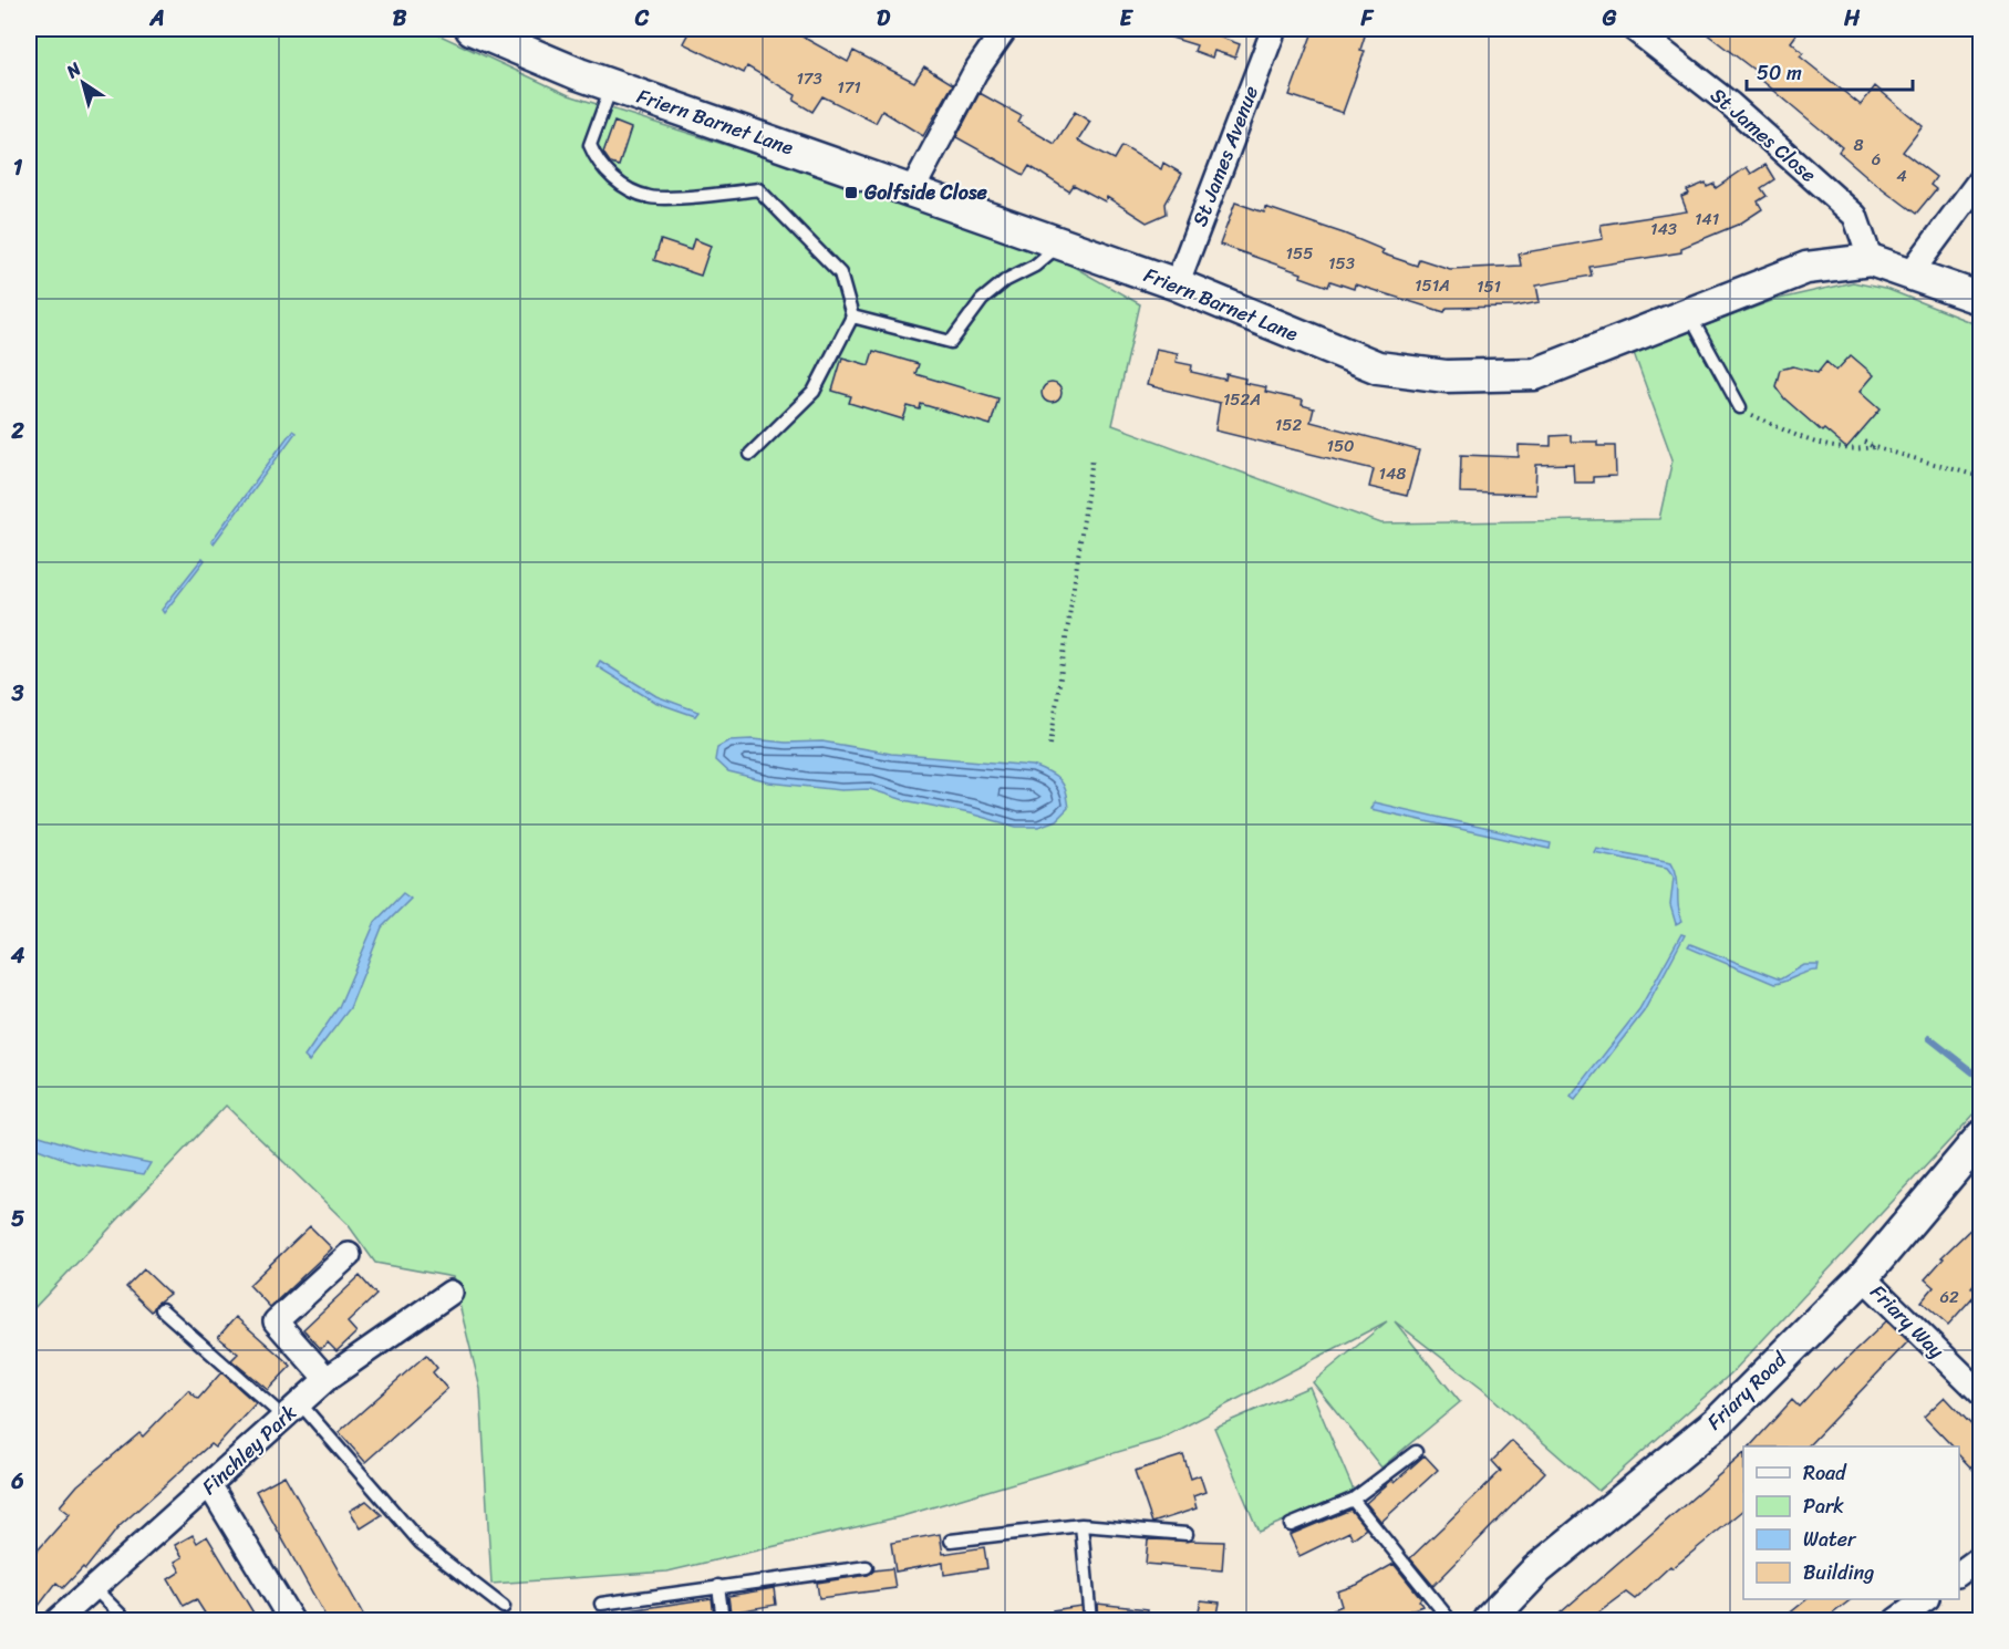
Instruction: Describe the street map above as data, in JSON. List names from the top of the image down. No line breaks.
{"streets":{"main road":["Friern Barnet Lane","Friary Road"],"street":["St James Close","St James Avenue","Friary Way","Finchley Park"]},"crossings":[["Friern Barnet Lane","St James Close"],["Friern Barnet Lane","St James Avenue"],["Friary Way","Friary Road"]],"places":{"transit":["Golfside Close"]},"house_numbers":["173","171","8","6","4","141","143","155","153","151A","151","152A","152","150","148","62"],"legend":["Road","Park","Water","Building"],"scale_bar":"50 m","north":"top left","grid":{"columns":["A","B","C","D","E","F","G","H"],"rows":["1","2","3","4","5","6"]}}
